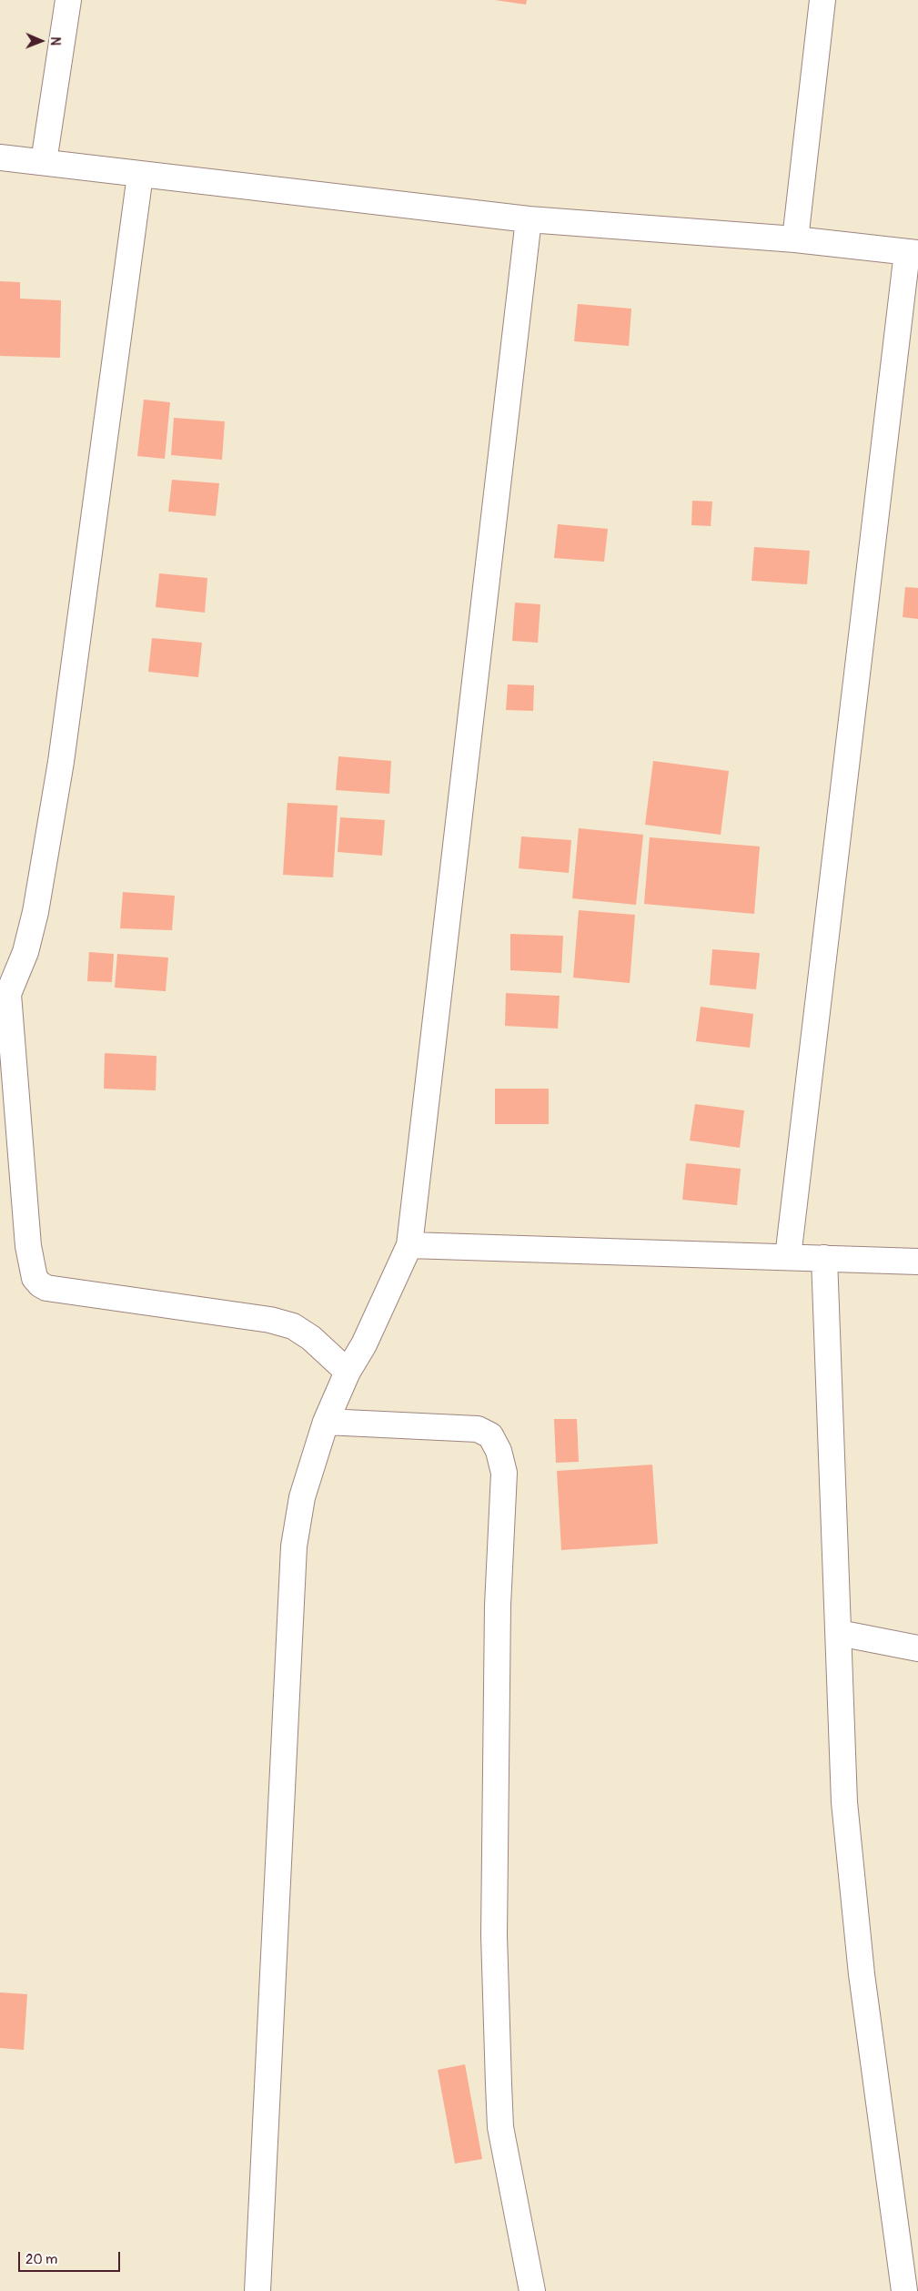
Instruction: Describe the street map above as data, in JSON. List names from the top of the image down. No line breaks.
{"scale_bar":"20 m","north":"right"}
